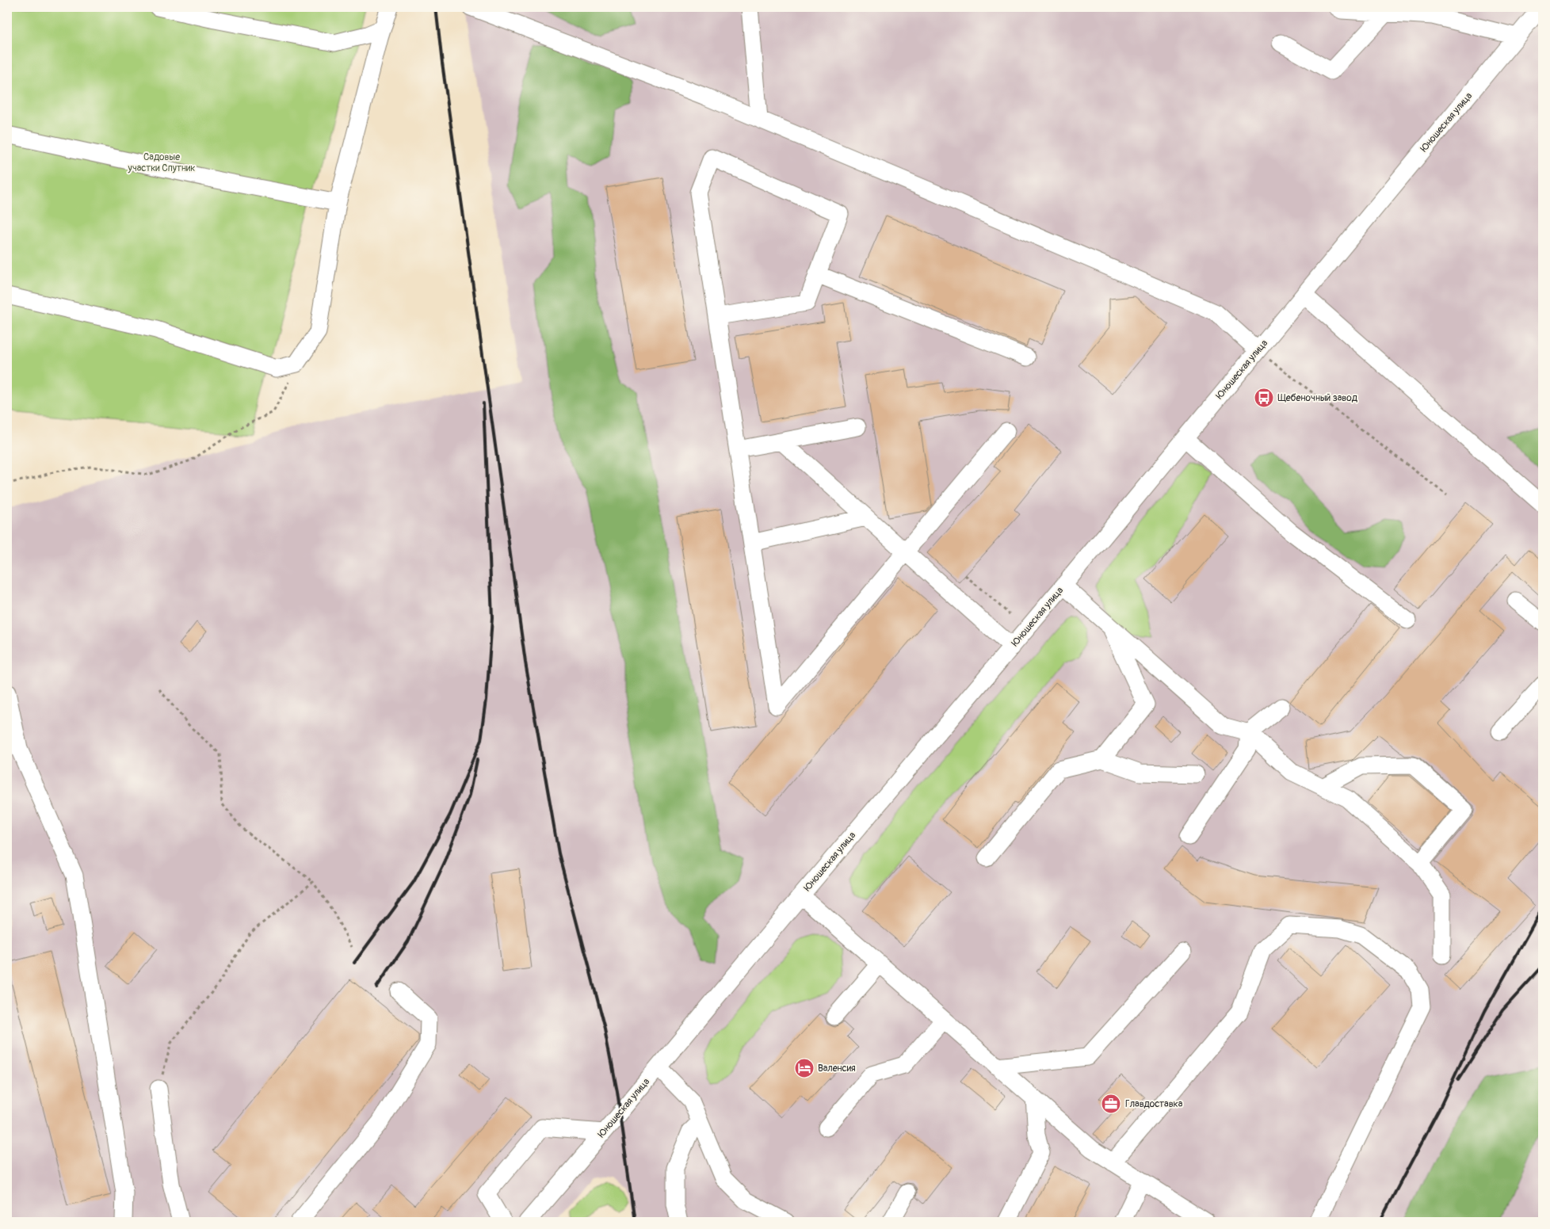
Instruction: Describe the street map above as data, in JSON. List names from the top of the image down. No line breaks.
{"streets":{"street":["Юношеская улица"]},"parks":["Садовые участки Спутник"],"places":{"bus stop":["Щебеночный завод"],"hotel":["Валенсия"],"office":["Главдоставка"]}}
